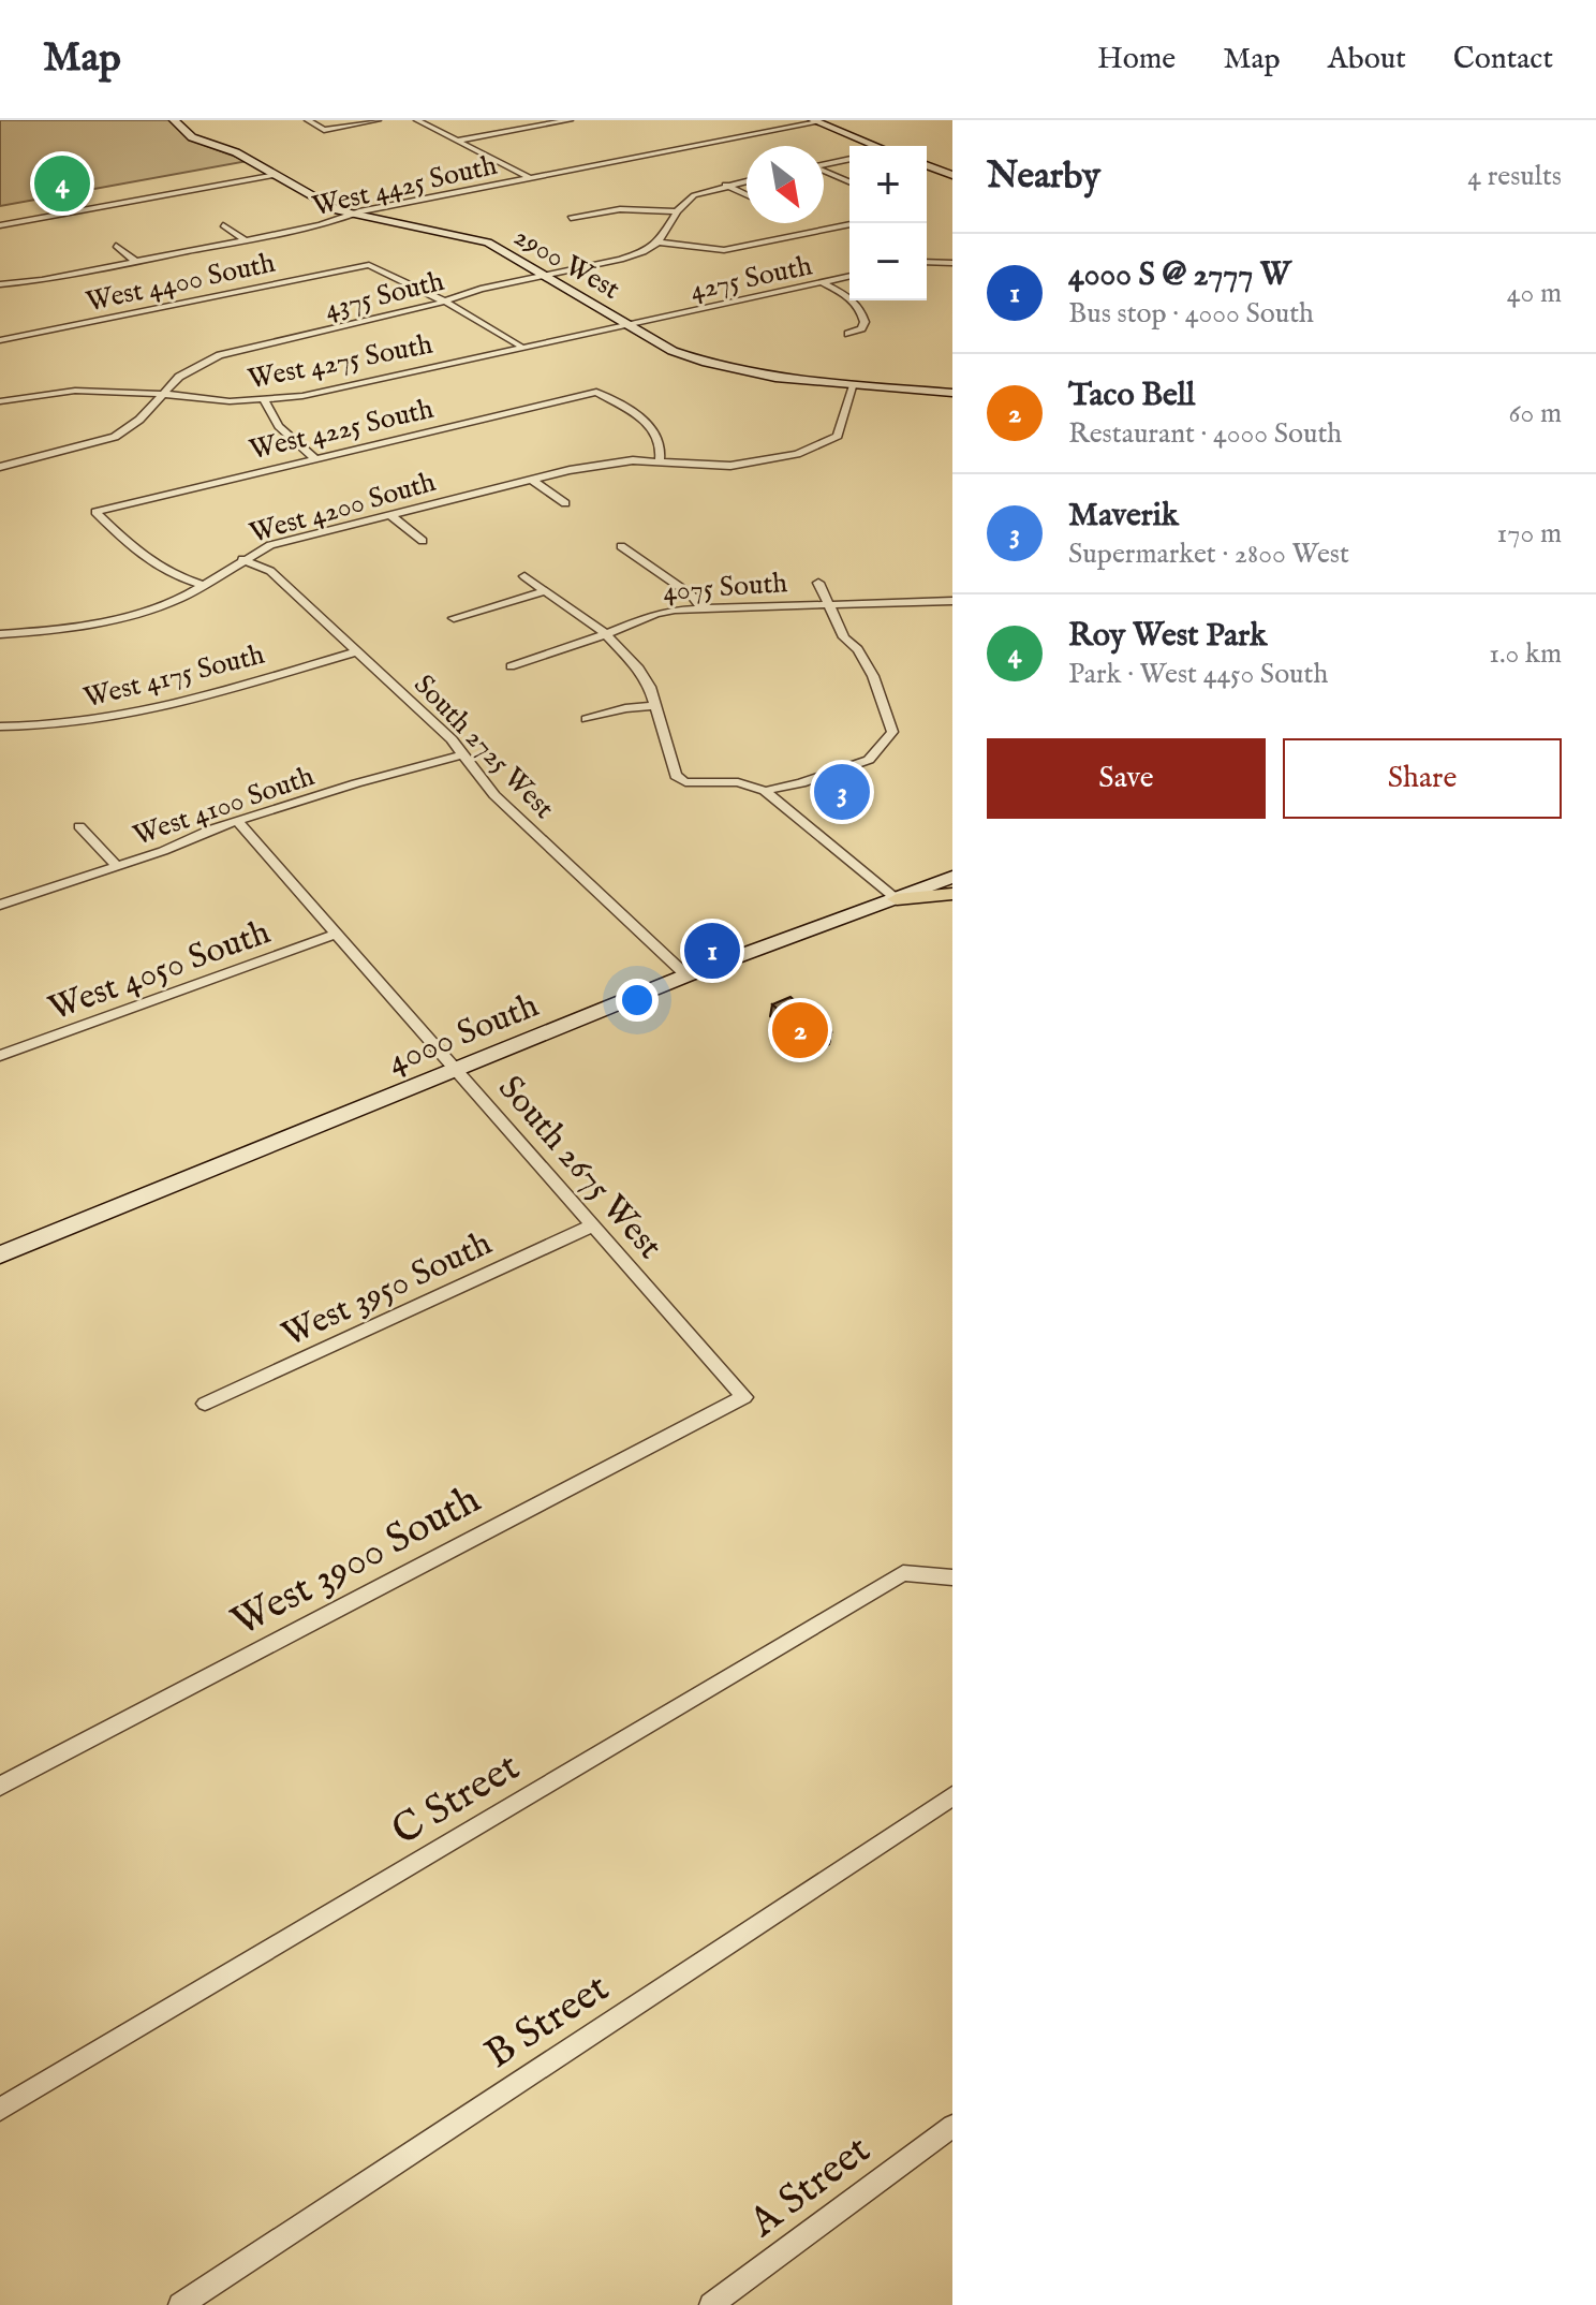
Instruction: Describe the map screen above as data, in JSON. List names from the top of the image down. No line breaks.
{"streets":{"street":["West 4425 South","2900 West","4275 South","West 4400 South","4375 South","West 4275 South","West 4225 South","West 4200 South","4075 South","West 4175 South","South 2725 West","West 4100 South","West 4050 South","4000 South","South 2675 West","West 3950 South","West 3900 South","C Street","B Street","A Street"]},"crossings":[["West 4425 South","2900 West"],["2900 West","4375 South"],["2900 West","West 4275 South"],["2900 West","West 4200 South"],["4275 South","West 4275 South"],["West 4400 South","4375 South"],["4375 South","West 4275 South"],["West 4225 South","West 4200 South"],["West 4200 South","South 2725 West"],["West 4175 South","South 2725 West"],["South 2725 West","West 4100 South"],["South 2725 West","4000 South"],["West 4100 South","South 2675 West"],["West 4050 South","South 2675 West"],["4000 South","South 2675 West"],["South 2675 West","West 3950 South"],["South 2675 West","West 3900 South"]],"north":"bottom right","page":{"header":"Map","nav":["Home","Map","About","Contact"],"heading":["Nearby","4 results"],"map_buttons":["+","−"],"pins":["4","3","1","2"],"list":[{"mark":"1","name":"4000 S @ 2777 W","note":"Bus stop · 4000 South","value":"40 m"},{"mark":"2","name":"Taco Bell","note":"Restaurant · 4000 South","value":"60 m"},{"mark":"3","name":"Maverik","note":"Supermarket · 2800 West","value":"170 m"},{"mark":"4","name":"Roy West Park","note":"Park · West 4450 South","value":"1.0 km"}],"buttons":["Save","Share"]}}
